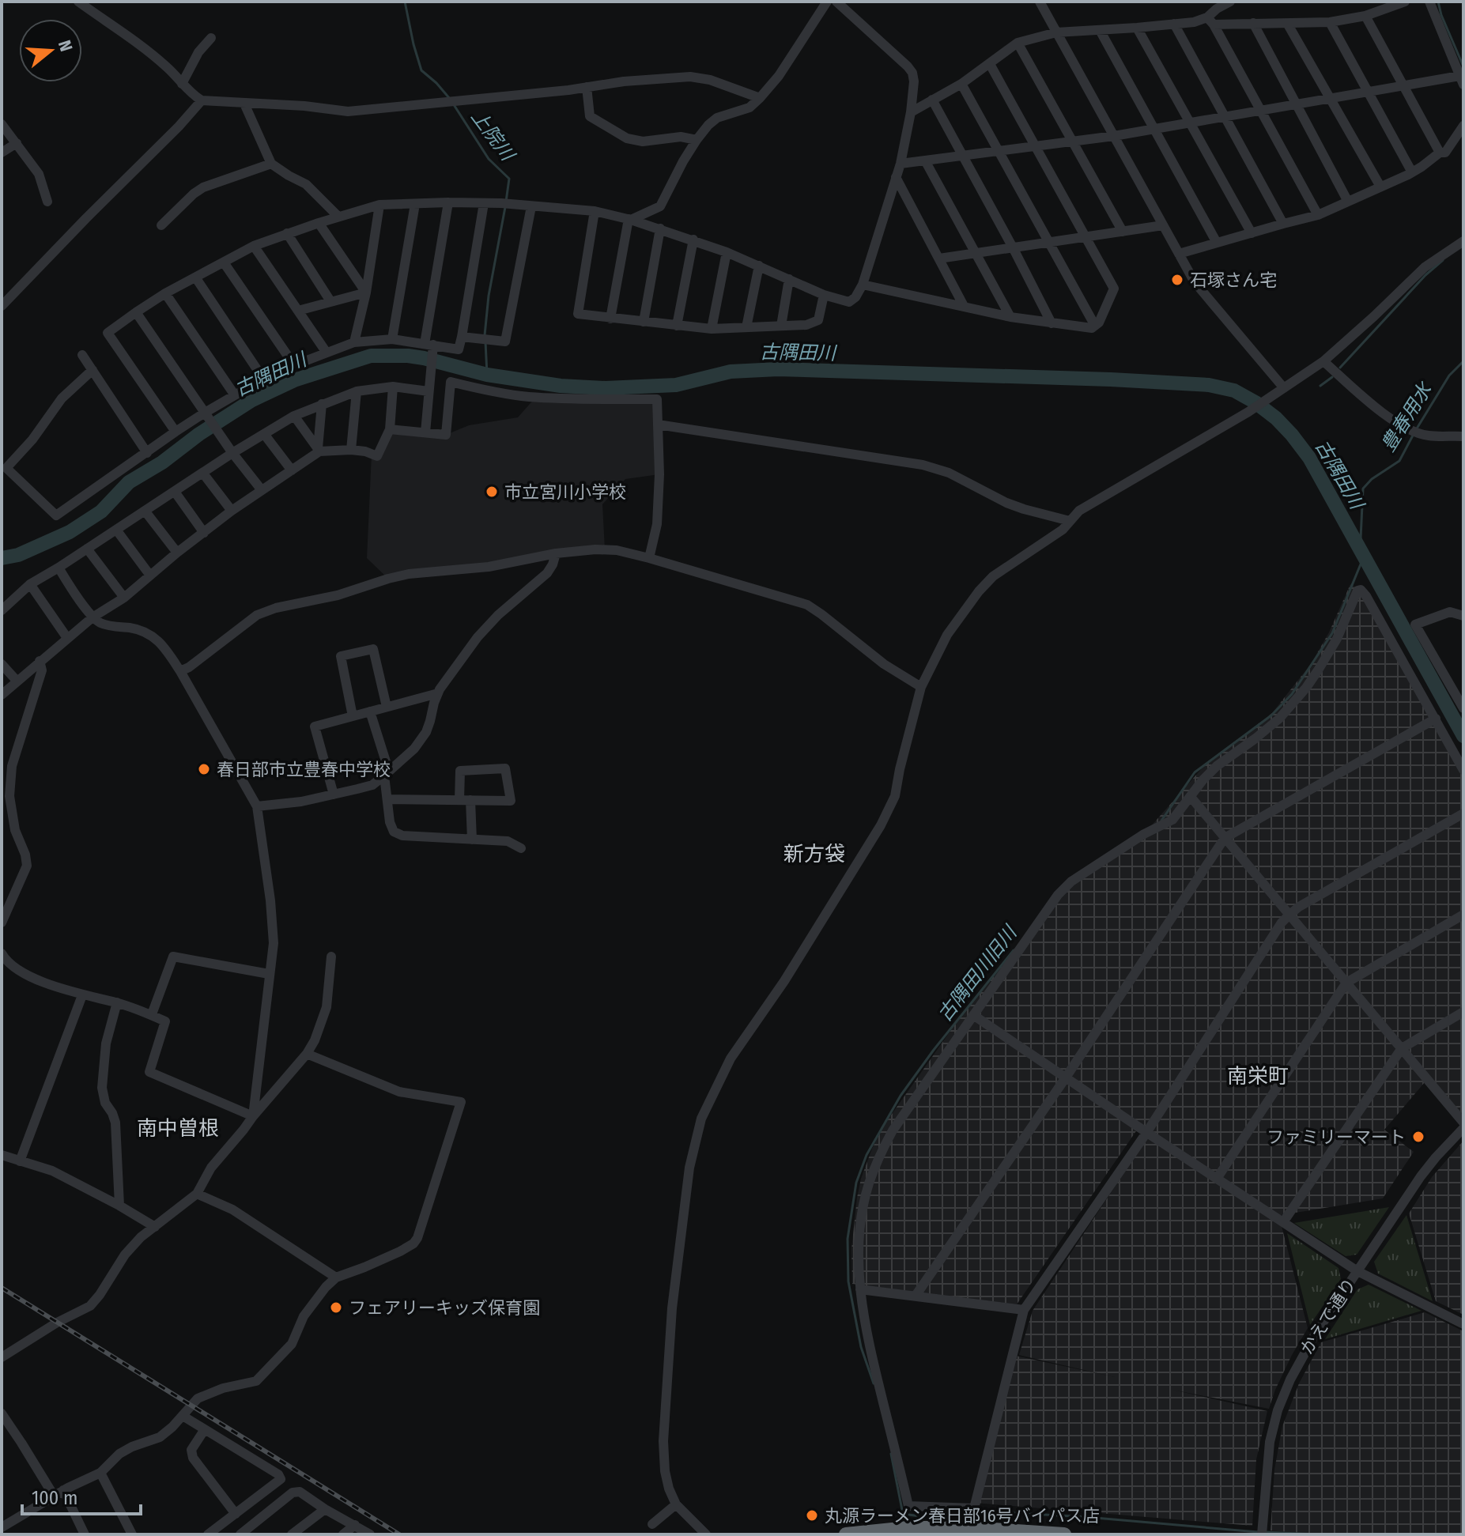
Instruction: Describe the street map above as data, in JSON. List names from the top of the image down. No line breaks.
{"streets":{"street":["かえで通り"]},"districts":["新方袋","南栄町","南中曽根"],"water":["上院川","古隅田川","豊春用水","古隅田川旧川"],"places":["石塚さん宅","市立宮川小学校","春日部市立豊春中学校","ファミリーマート","フェアリーキッズ保育園","丸源ラーメン春日部16号バイパス店"],"scale_bar":"100 m","north":"right"}
